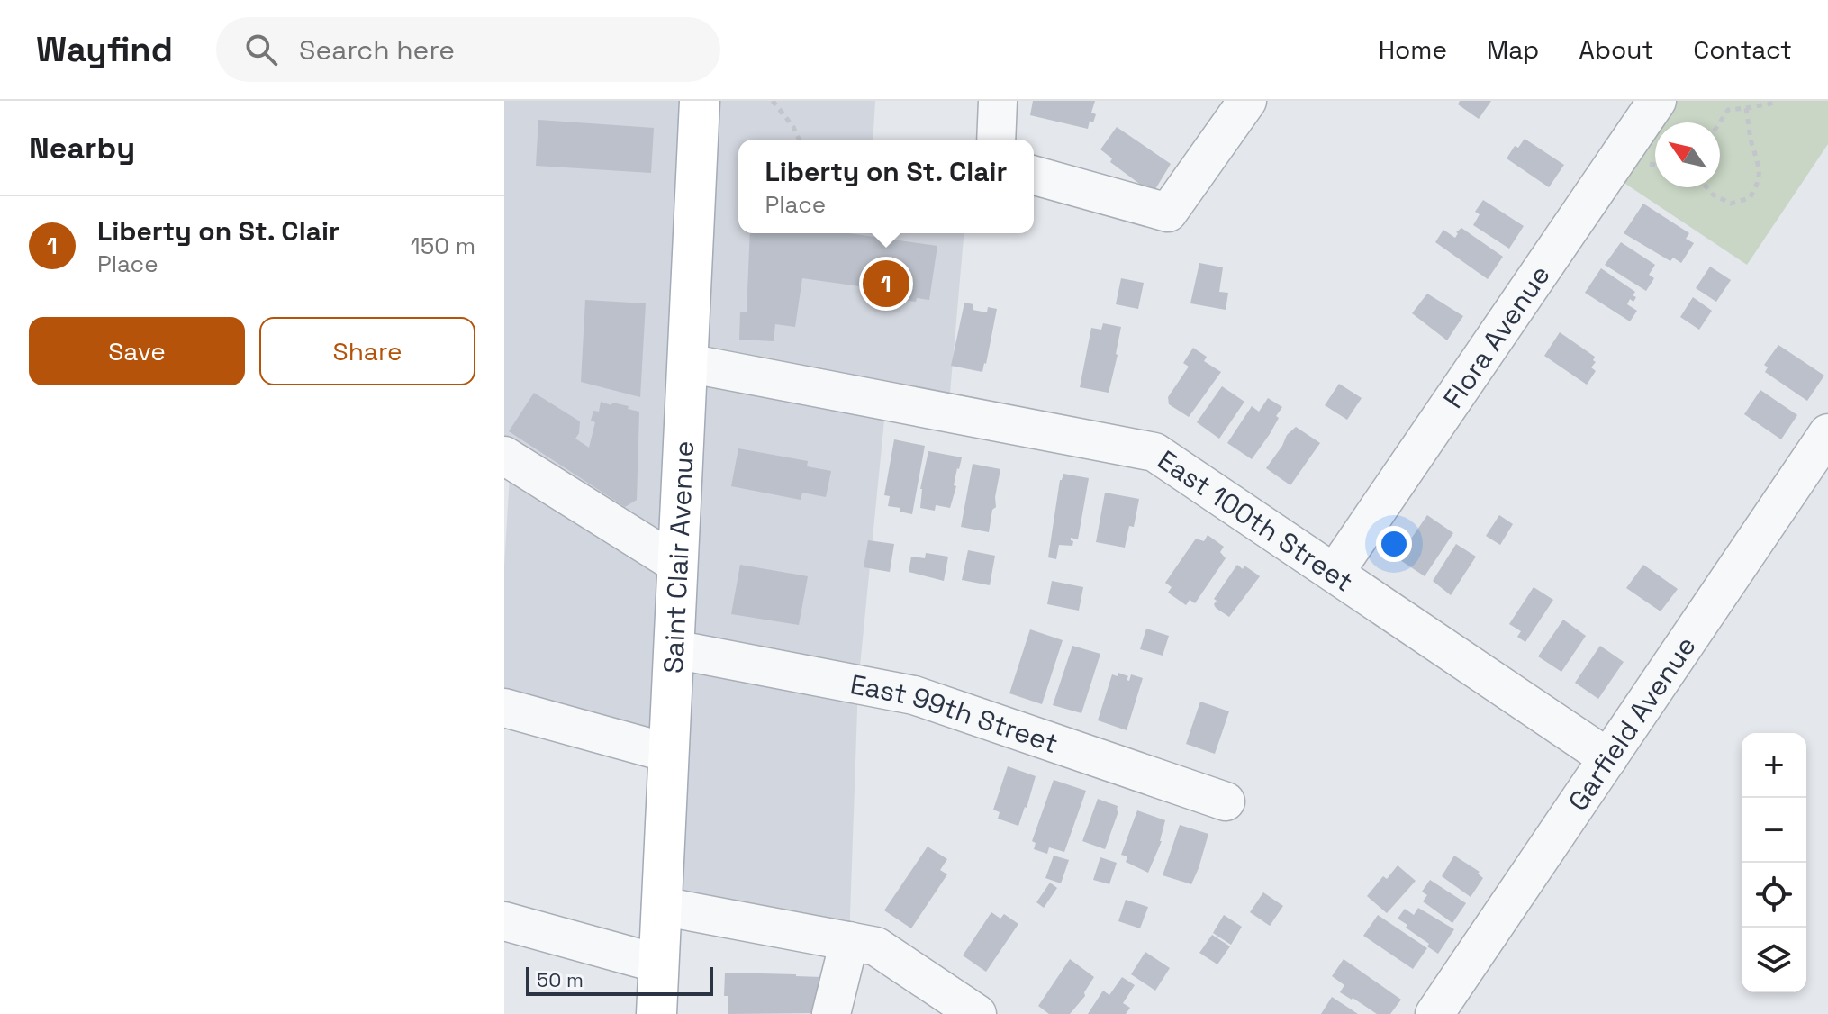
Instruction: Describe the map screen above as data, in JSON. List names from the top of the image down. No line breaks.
{"streets":{"main road":["Saint Clair Avenue"],"street":["Flora Avenue","East 100th Street","East 99th Street","Garfield Avenue"]},"crossings":[["Flora Avenue","East 100th Street"],["East 100th Street","Saint Clair Avenue"],["East 100th Street","Garfield Avenue"],["Saint Clair Avenue","East 99th Street"]],"scale_bar":"50 m","north":"top left","page":{"header":"Wayfind","search":"Search here","nav":["Home","Map","About","Contact"],"heading":"Nearby","popup":["Liberty on St. Clair","Place"],"list":[{"mark":"1","name":"Liberty on St. Clair","note":"Place","value":"150 m"}],"pins":"1","buttons":["Save","Share"],"map_buttons":["+","−"],"scale":"50 m"}}
